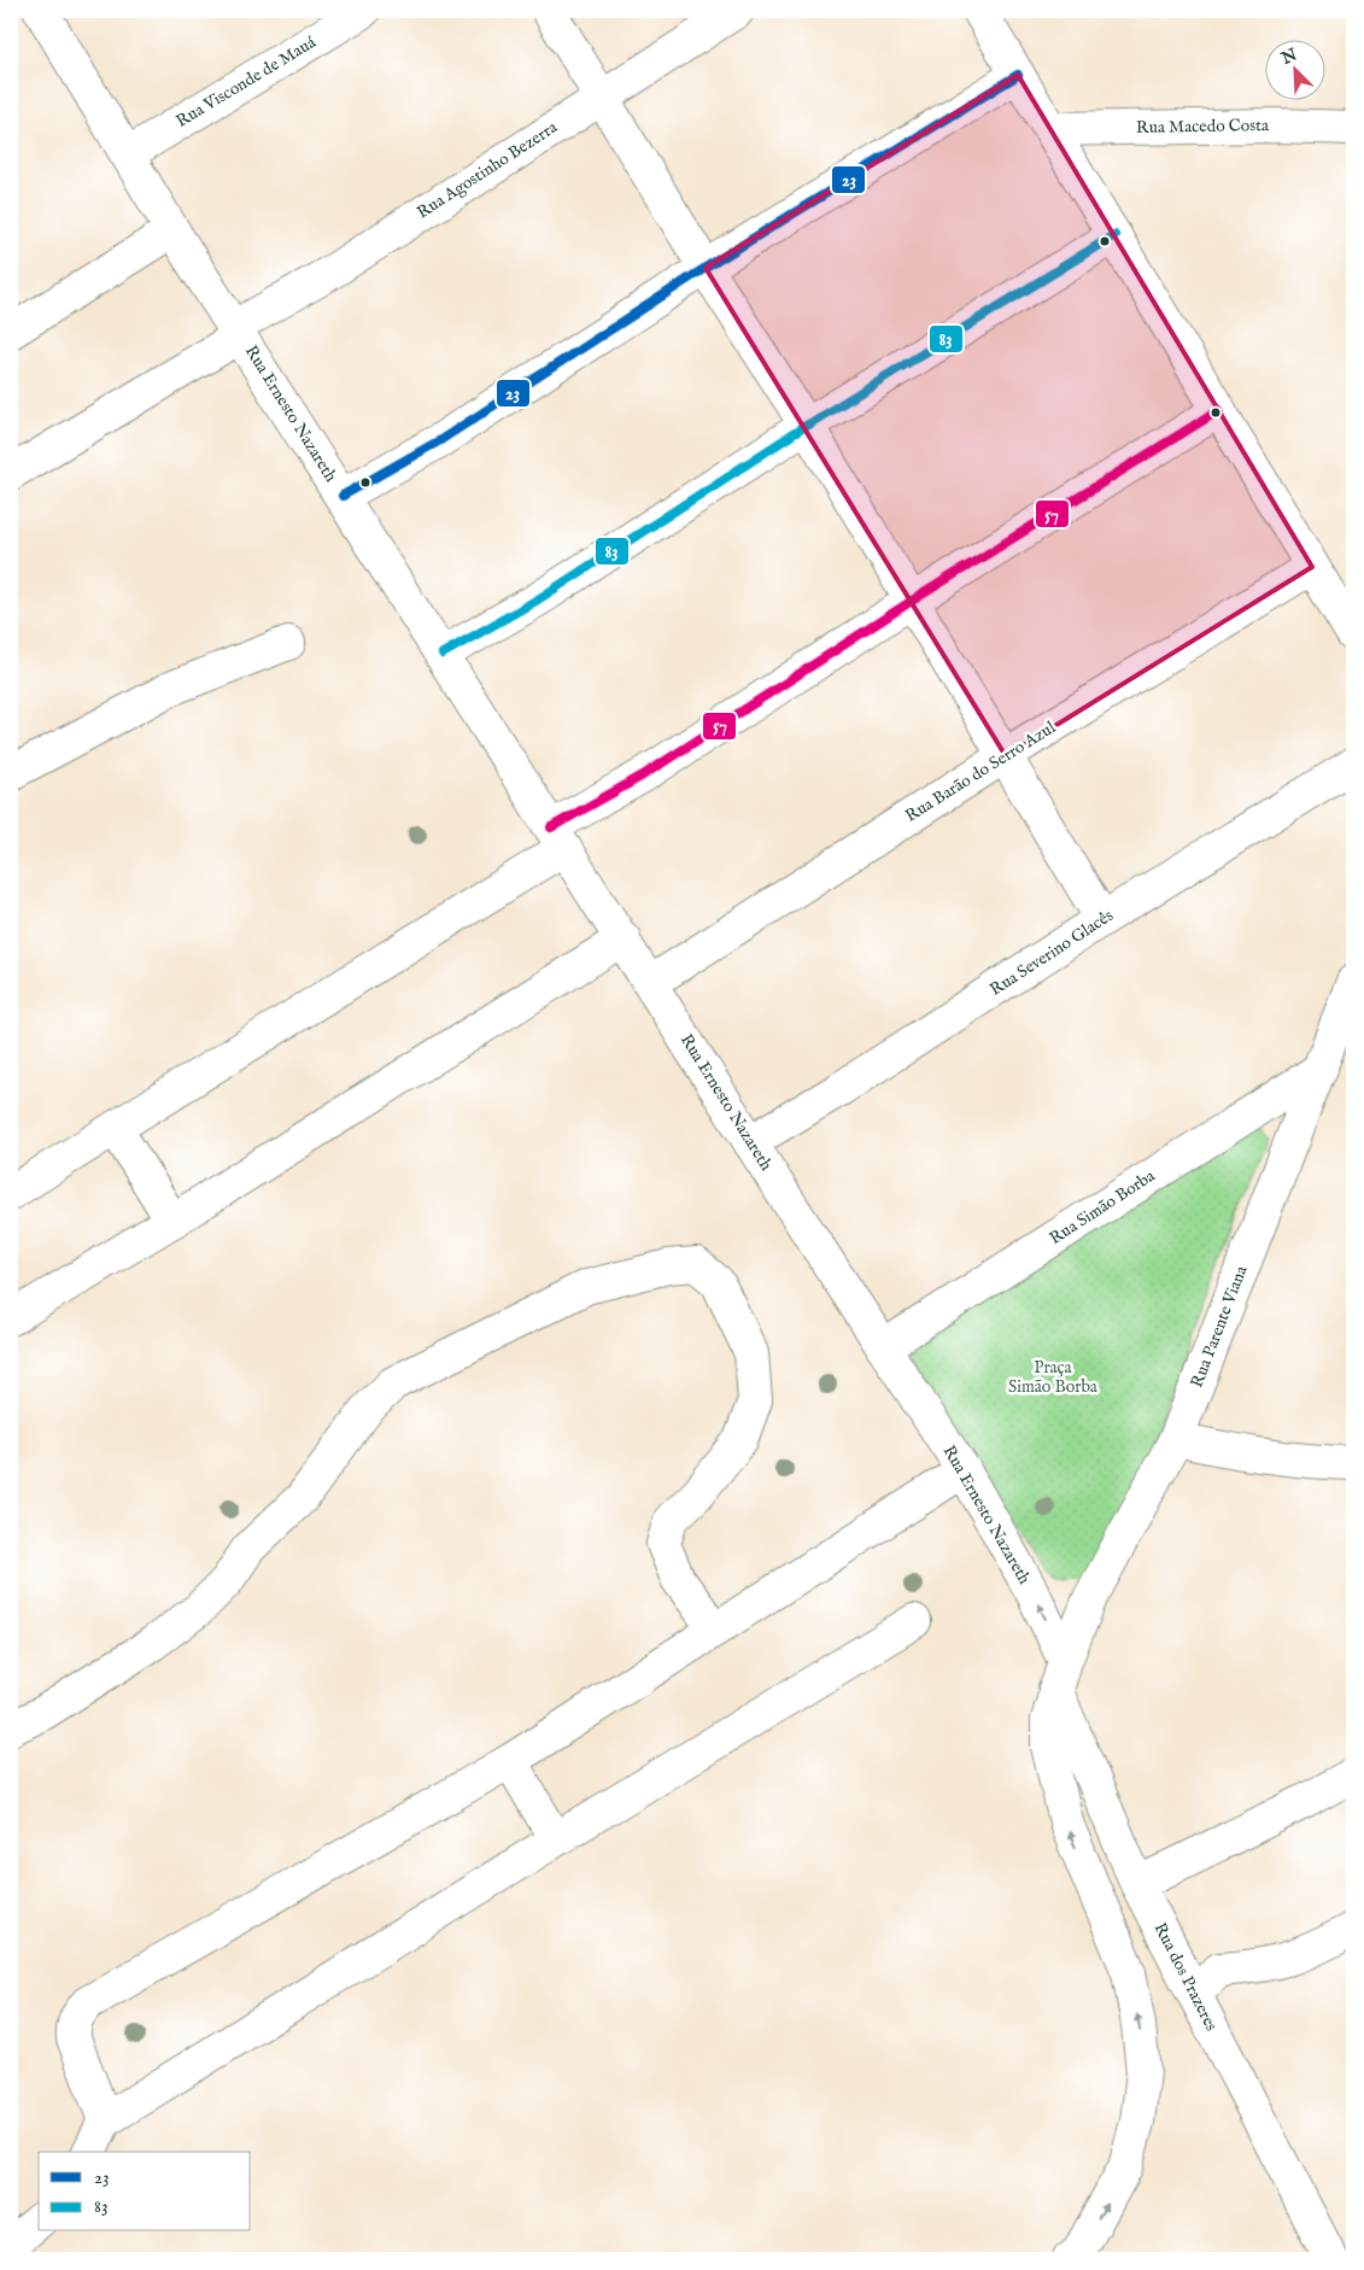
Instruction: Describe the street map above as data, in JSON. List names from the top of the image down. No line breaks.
{"streets":{"street":["Rua Visconde de Mauá","Rua Macedo Costa","Rua Agostinho Bezerra","Rua Ernesto Nazareth","Rua Barão do Serro Azul","Rua Severino Glacês","Rua Simão Borba","Rua Parente Viana","Rua dos Prazeres"]},"crossings":[["Rua Visconde de Mauá","Rua Ernesto Nazareth"],["Rua Agostinho Bezerra","Rua Ernesto Nazareth"],["Rua Ernesto Nazareth","Rua Barão do Serro Azul"],["Rua Ernesto Nazareth","Rua Severino Glacês"],["Rua Ernesto Nazareth","Rua Simão Borba"],["Rua Ernesto Nazareth","Rua Parente Viana"],["Rua Ernesto Nazareth","Rua dos Prazeres"],["Rua Simão Borba","Rua Parente Viana"],["Rua Parente Viana","Rua dos Prazeres"]],"parks":["Praça Simão Borba"],"lines":["transit line 23","transit line 83","transit line 57"],"legend":["23","83"],"north":"top left"}
